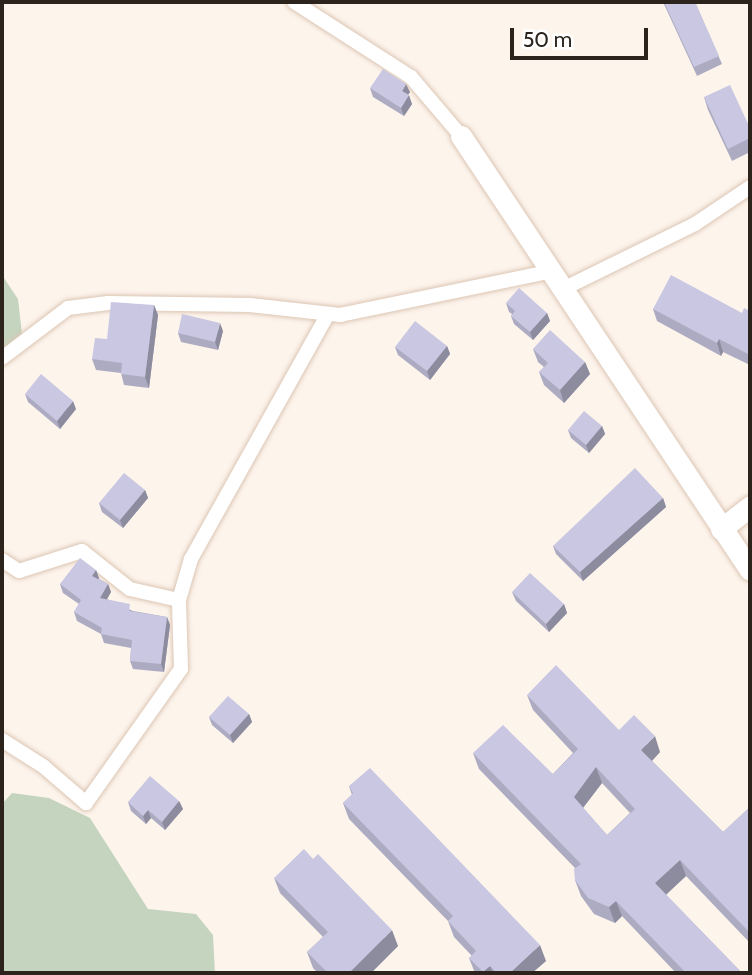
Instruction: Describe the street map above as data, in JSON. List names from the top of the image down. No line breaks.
{"scale_bar":"50 m"}
